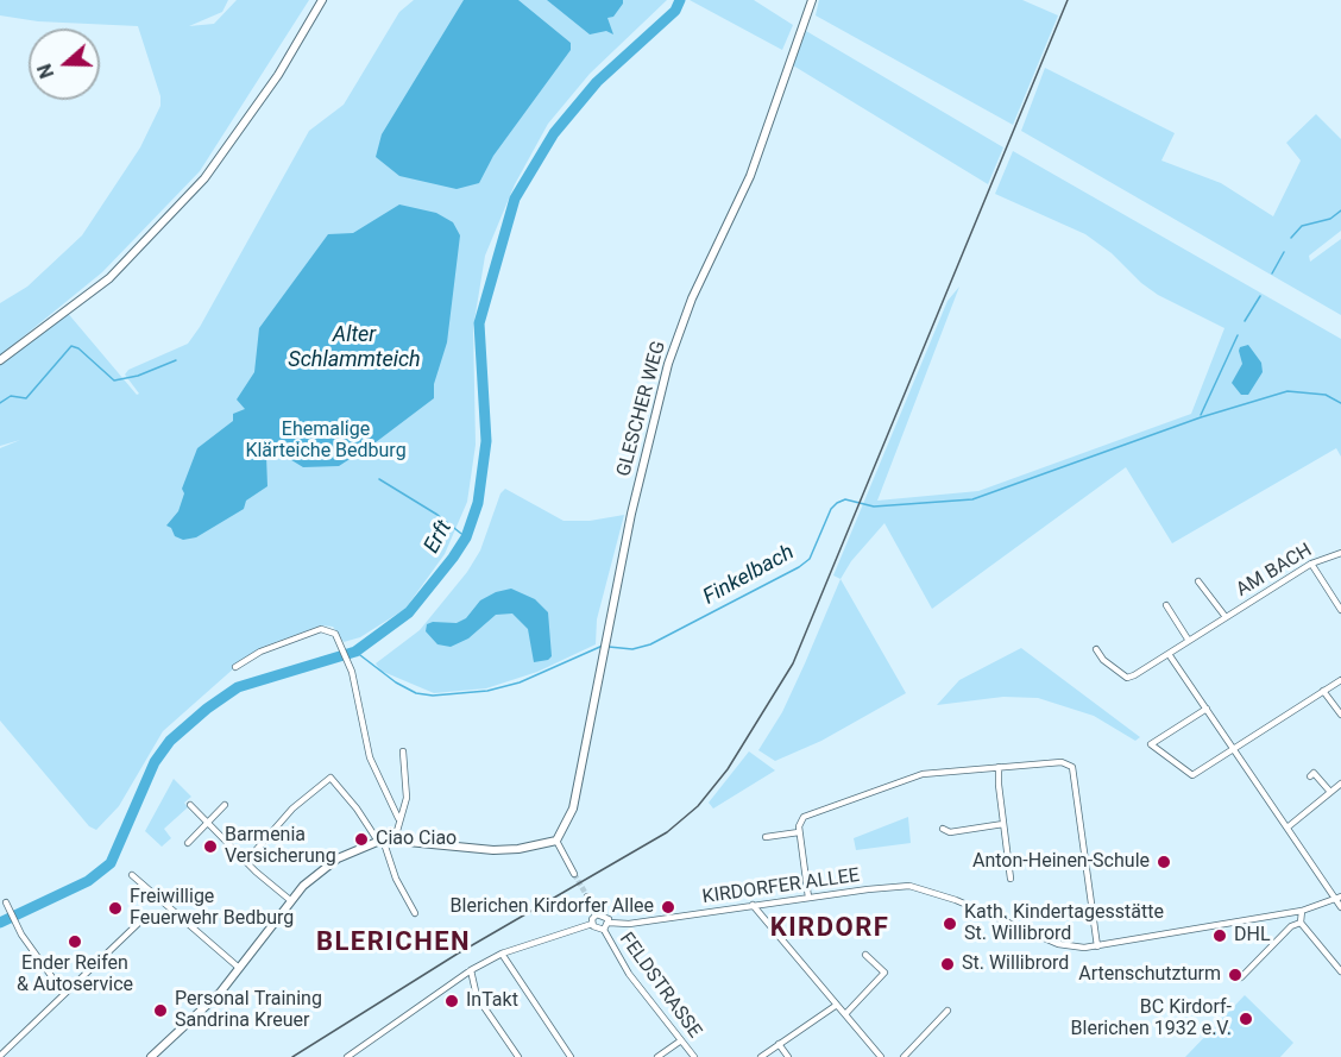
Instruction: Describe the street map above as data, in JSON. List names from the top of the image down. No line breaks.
{"streets":{"street":["GLESCHER WEG","AM BACH","KIRDORFER ALLEE","FELDSTRASSE"]},"crossings":[["KIRDORFER ALLEE","FELDSTRASSE"]],"districts":["KIRDORF","BLERICHEN"],"water":["Alter Schlammteich","Erft","Finkelbach"],"parks":["Ehemalige Klärteiche Bedburg"],"places":["Ciao Ciao","Barmenia Versicherung","Anton-Heinen-Schule","Blerichen Kirdorfer Allee","Freiwillige Feuerwehr Bedburg","Kath. Kindertagesstätte St. Willibrord","DHL","Ender Reifen & Autoservice","St. Willibrord","Artenschutzturm","InTakt","Personal Training Sandrina Kreuer","BC Kirdorf- Blerichen 1932 e.V."],"north":"left"}
